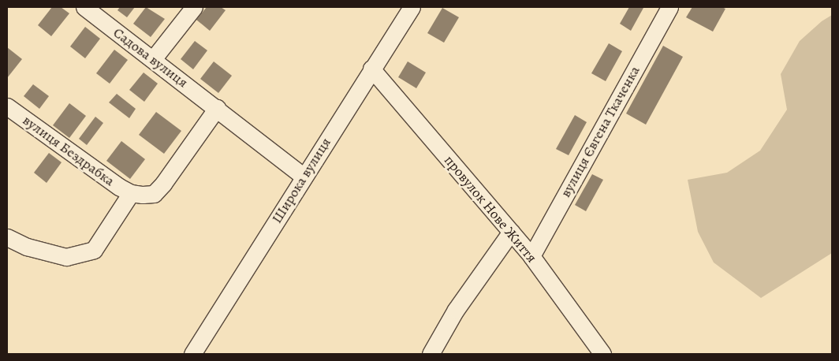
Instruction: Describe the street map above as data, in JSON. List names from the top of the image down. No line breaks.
{"streets":{"street":["Садова вулиця","вулиця Євгена Ткаченка","вулиця Бездрабка","Широка вулиця","провулок Нове Життя"]},"crossings":[["Садова вулиця","Широка вулиця"],["вулиця Євгена Ткаченка","провулок Нове Життя"],["Широка вулиця","провулок Нове Життя"]]}
